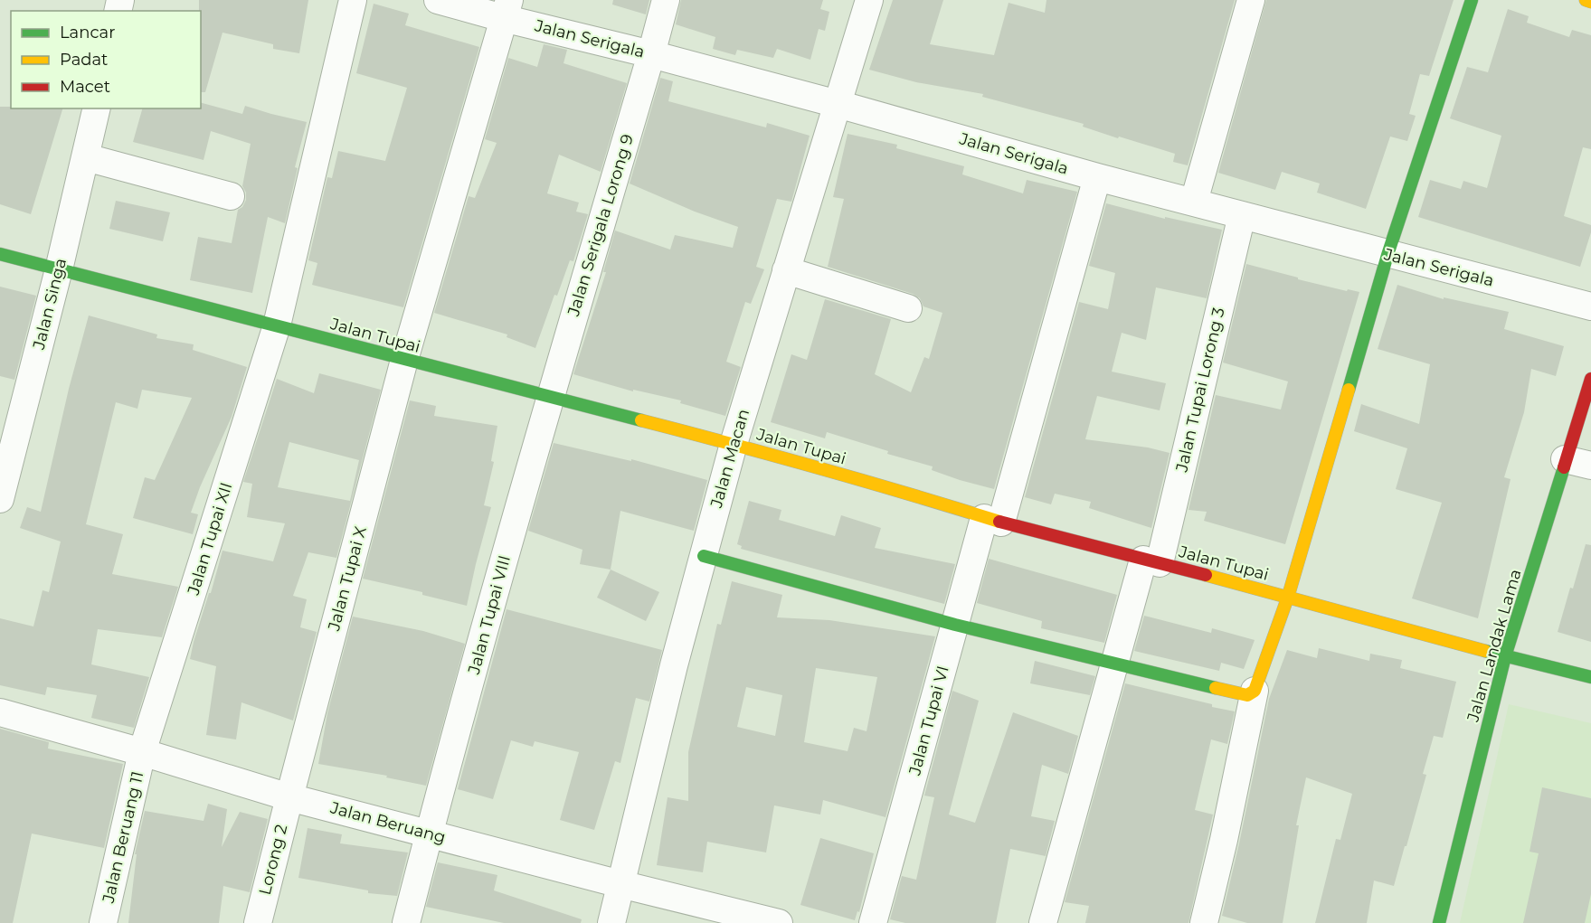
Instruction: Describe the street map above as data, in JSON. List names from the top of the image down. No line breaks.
{"streets":{"street":["Jalan Serigala","Jalan Serigala Lorong 9","Jalan Singa","Jalan Tupai","Jalan Tupai Lorong 3","Jalan Macan","Jalan Tupai XII","Jalan Tupai X","Jalan Tupai VIII","Jalan Landak Lama","Jalan Tupai VI","Jalan Beruang","Jalan Beruang 11","Lorong 2"]},"crossings":[["Jalan Serigala","Jalan Serigala Lorong 9"],["Jalan Serigala","Jalan Tupai Lorong 3"],["Jalan Serigala","Jalan Macan"],["Jalan Serigala","Jalan Tupai X"],["Jalan Serigala","Jalan Tupai VI"],["Jalan Serigala Lorong 9","Jalan Tupai"],["Jalan Serigala Lorong 9","Jalan Tupai VIII"],["Jalan Singa","Jalan Tupai"],["Jalan Tupai","Jalan Tupai Lorong 3"],["Jalan Tupai","Jalan Macan"],["Jalan Tupai","Jalan Tupai XII"],["Jalan Tupai","Jalan Tupai X"],["Jalan Tupai","Jalan Tupai VIII"],["Jalan Tupai","Jalan Landak Lama"],["Jalan Tupai","Jalan Tupai VI"],["Jalan Macan","Jalan Beruang"],["Jalan Tupai XII","Jalan Beruang"],["Jalan Tupai XII","Jalan Beruang 11"],["Jalan Tupai X","Jalan Beruang"],["Jalan Tupai X","Lorong 2"],["Jalan Tupai VIII","Jalan Beruang"],["Jalan Beruang","Jalan Beruang 11"],["Jalan Beruang","Lorong 2"]],"legend":["Lancar","Padat","Macet"]}
